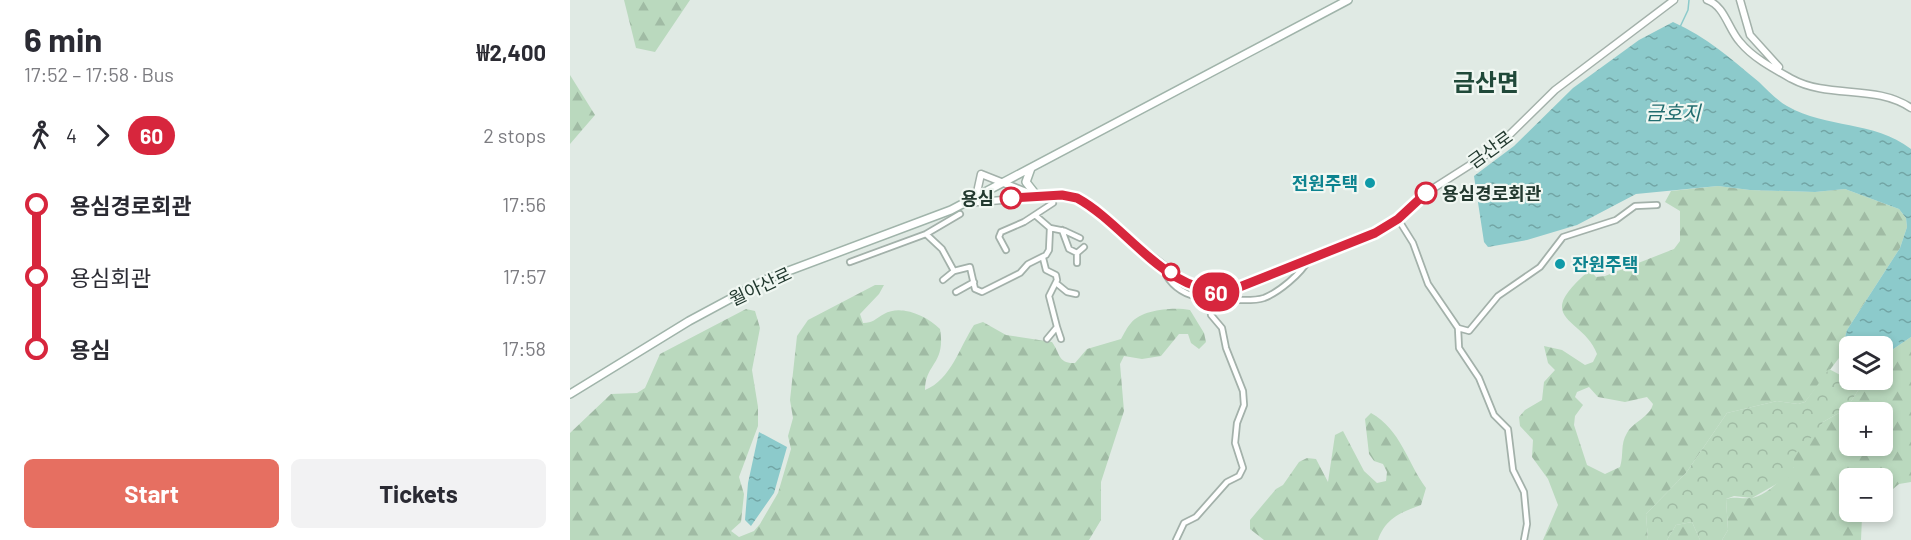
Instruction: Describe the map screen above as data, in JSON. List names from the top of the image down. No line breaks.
{"streets":{"main road":["월아산로"],"street":["금산로"]},"crossings":[["금산로","월아산로"]],"districts":["금산면"],"water":["금호지"],"places":["전원주택","용심경로회관","용심","잔원주택"],"lines":["bus line 60"],"page":{"heading":["6 min","17:52 – 17:58 · Bus","₩2,400"],"on_map":"60","legs":["4","60","2 stops"],"list":[{"name":"용심경로회관","value":"17:56"},{"name":"용심회관","value":"17:57"},{"name":"용심","value":"17:58"}],"map_buttons":["+","−"],"buttons":["Start","Tickets"]}}
